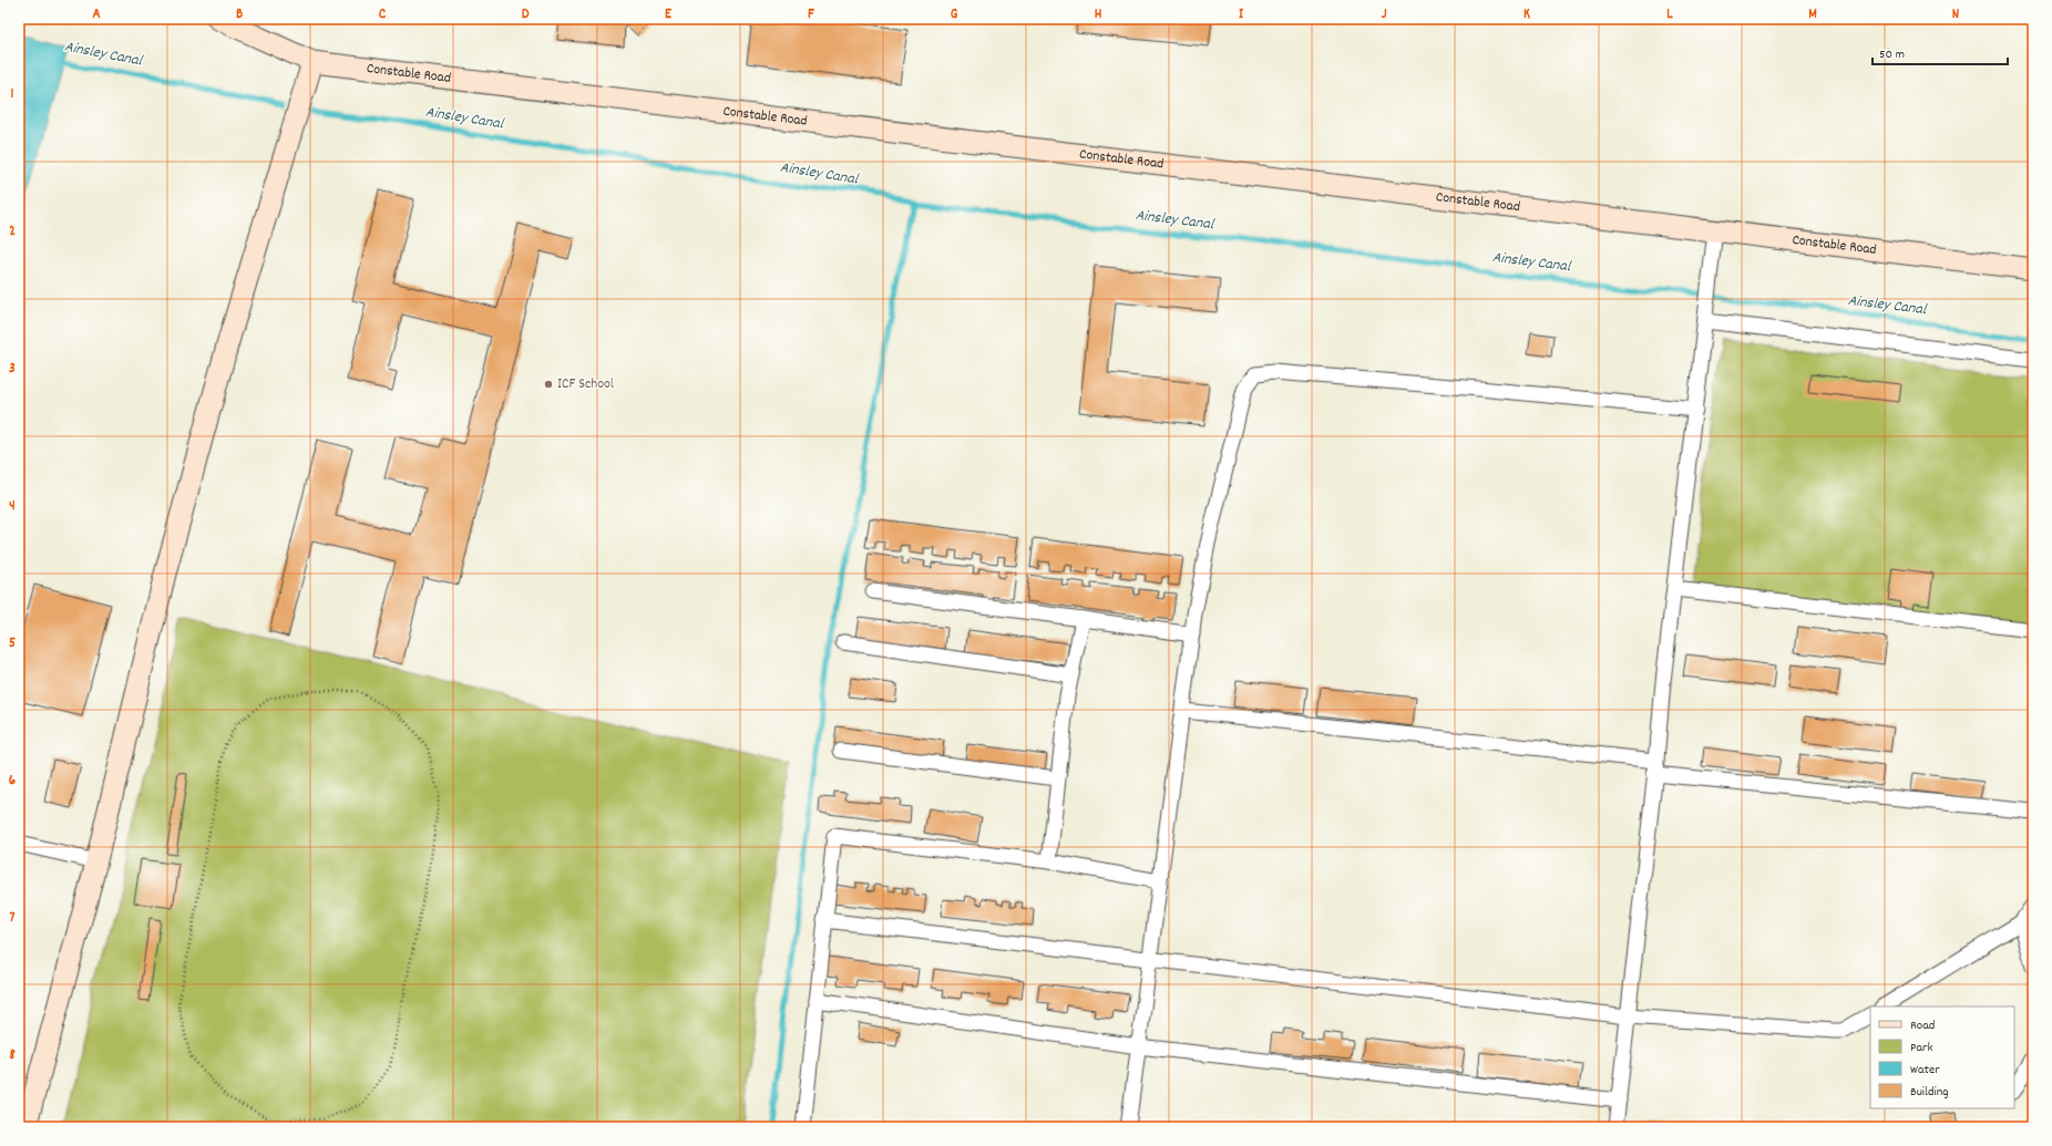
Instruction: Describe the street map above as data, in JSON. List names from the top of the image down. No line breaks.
{"streets":{"street":["Constable Road"]},"water":["Ainsley Canal"],"places":["ICF School"],"legend":["Road","Park","Water","Building"],"scale_bar":"50 m","grid":{"columns":["A","B","C","D","E","F","G","H","I","J","K","L","M","N"],"rows":["1","2","3","4","5","6","7","8"]}}
